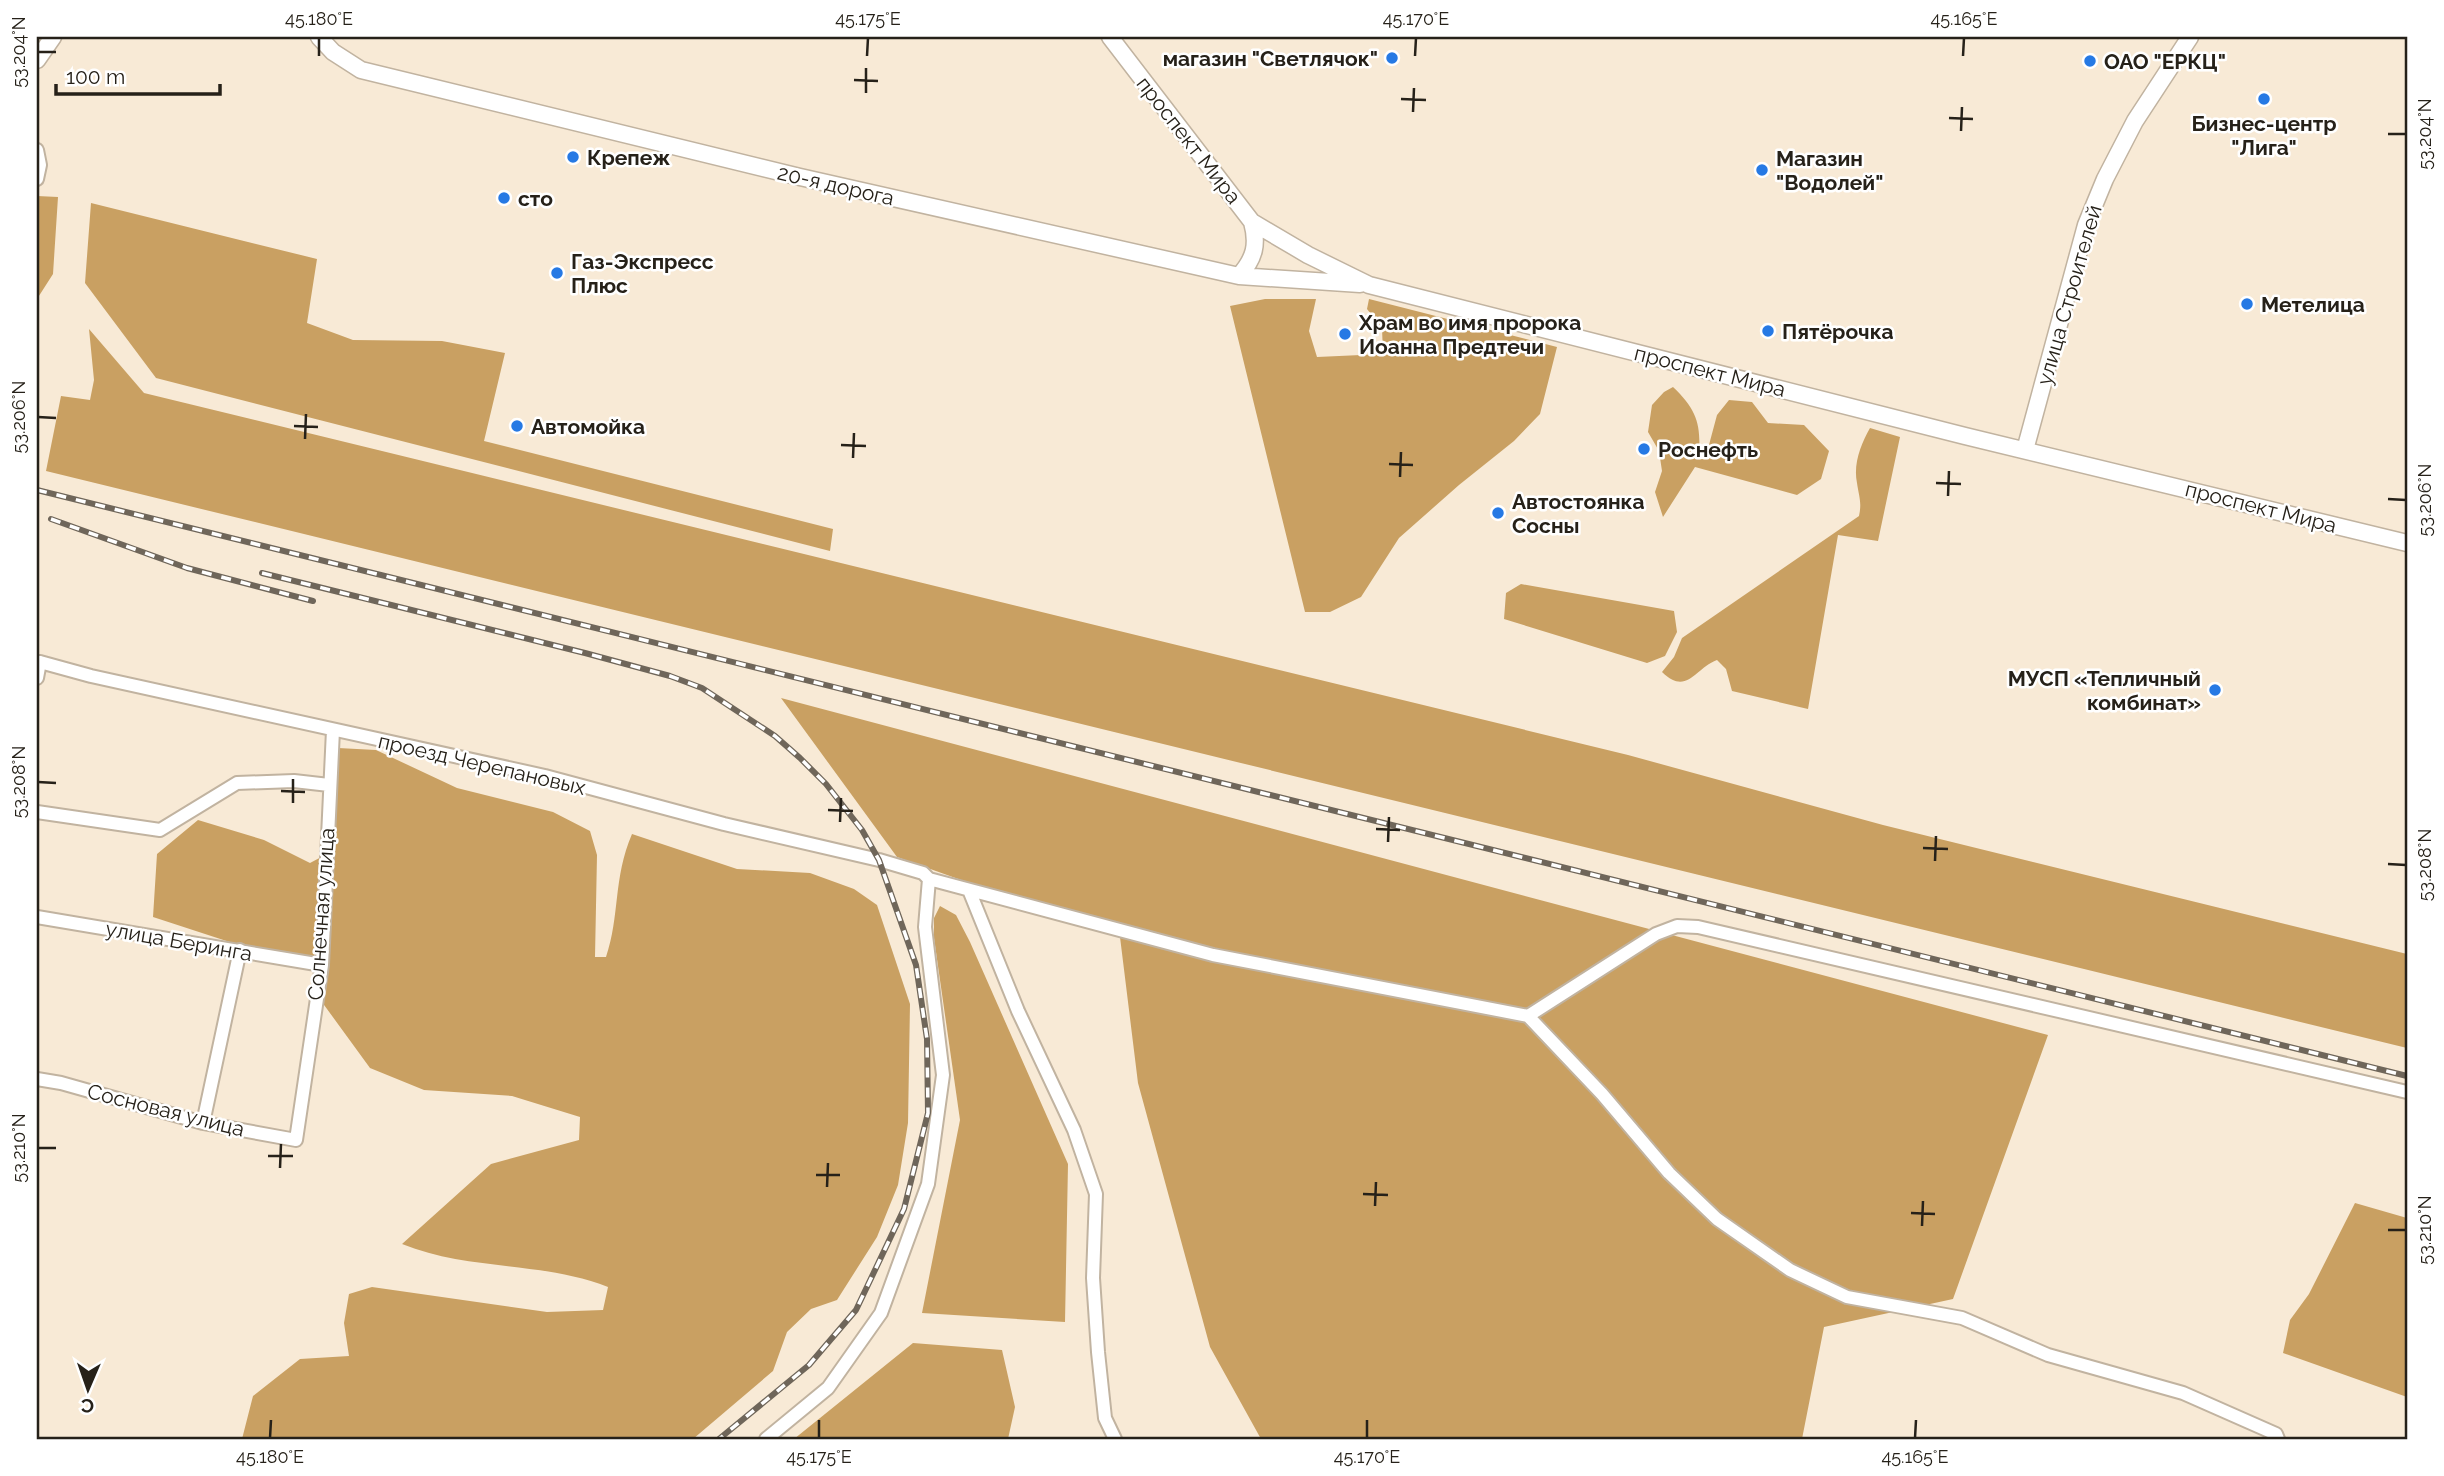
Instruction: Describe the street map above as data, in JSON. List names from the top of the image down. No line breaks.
{"streets":{"main road":["проспект Мира","20-я дорога","улица Строителей"],"street":["проезд Черепановых","Солнечная улица","улица Беринга","Сосновая улица"]},"crossings":[["проспект Мира","20-я дорога"],["проспект Мира","улица Строителей"],["проезд Черепановых","Солнечная улица"],["Солнечная улица","улица Беринга"],["Солнечная улица","Сосновая улица"]],"places":["магазин \"Светлячок\"","ОАО \"ЕРКЦ\"","Бизнес-центр \"Лига\"","Крепеж","Магазин \"Водолей\"","сто","Газ-Экспресс Плюс","Метелица","Пятёрочка","Храм во имя пророка Иоанна Предтечи","Автомойка","Роснефть","Автостоянка Сосны","МУСП «Тепличный комбинат»"],"scale_bar":"100 m","north":"bottom","coordinates":["45.180°E","45.175°E","45.170°E","45.165°E","53.204°N","53.206°N","53.208°N","53.210°N"]}
